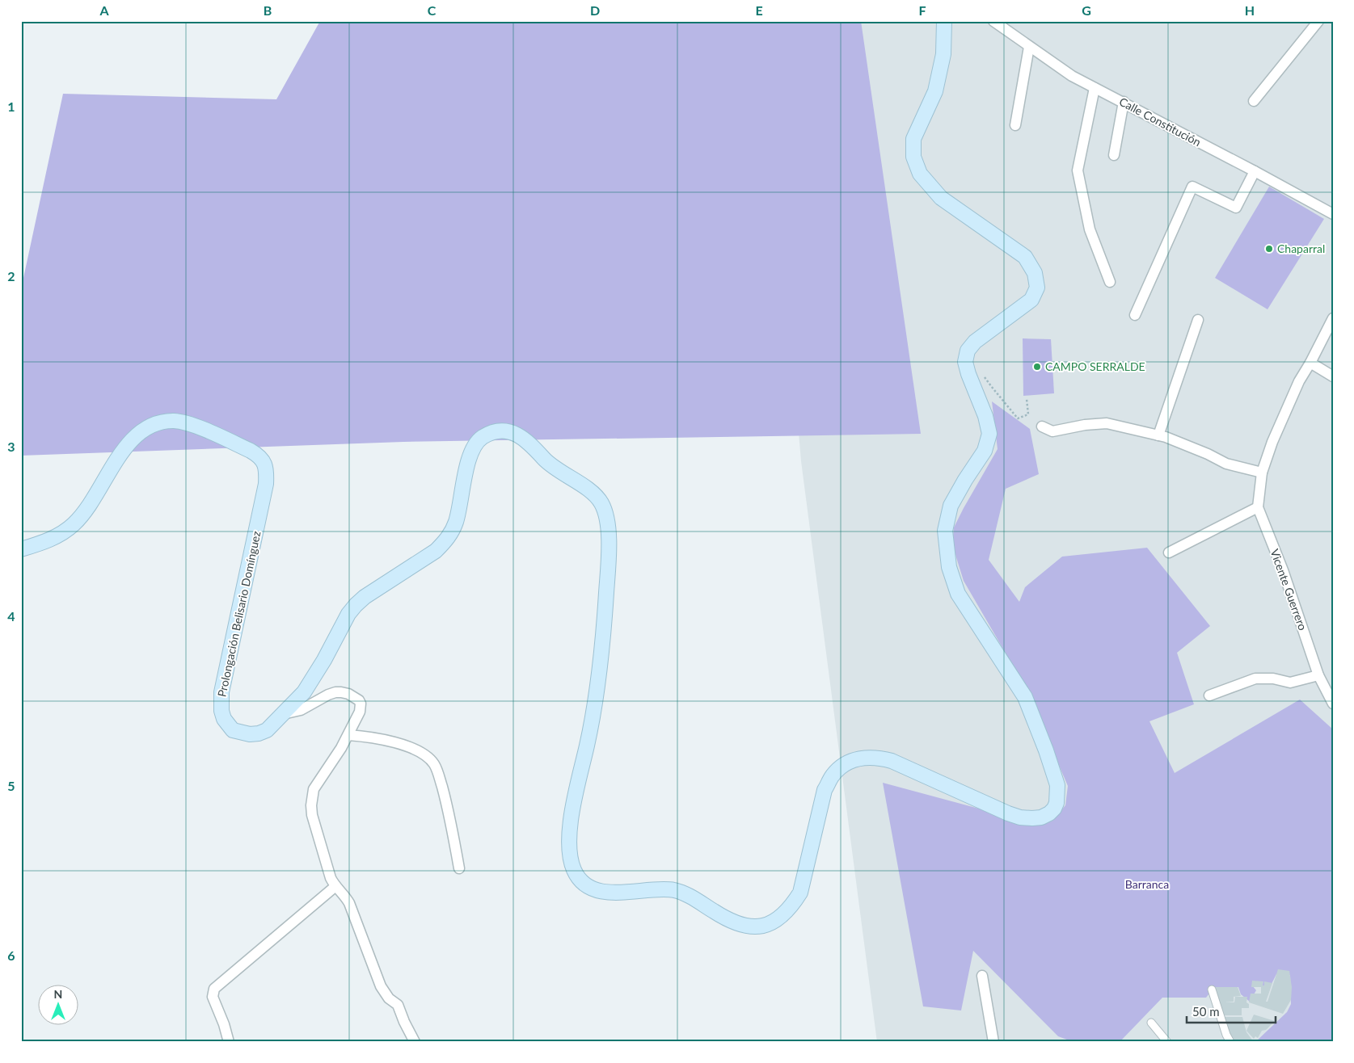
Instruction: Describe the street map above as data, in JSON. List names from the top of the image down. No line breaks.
{"streets":{"main road":["Prolongación Belisario Domínguez"],"street":["Calle Constitución","Vicente Guerrero"]},"parks":["Barranca"],"places":["Chaparral","CAMPO SERRALDE"],"scale_bar":"50 m","north":"top","grid":{"columns":["A","B","C","D","E","F","G","H"],"rows":["1","2","3","4","5","6"]}}
